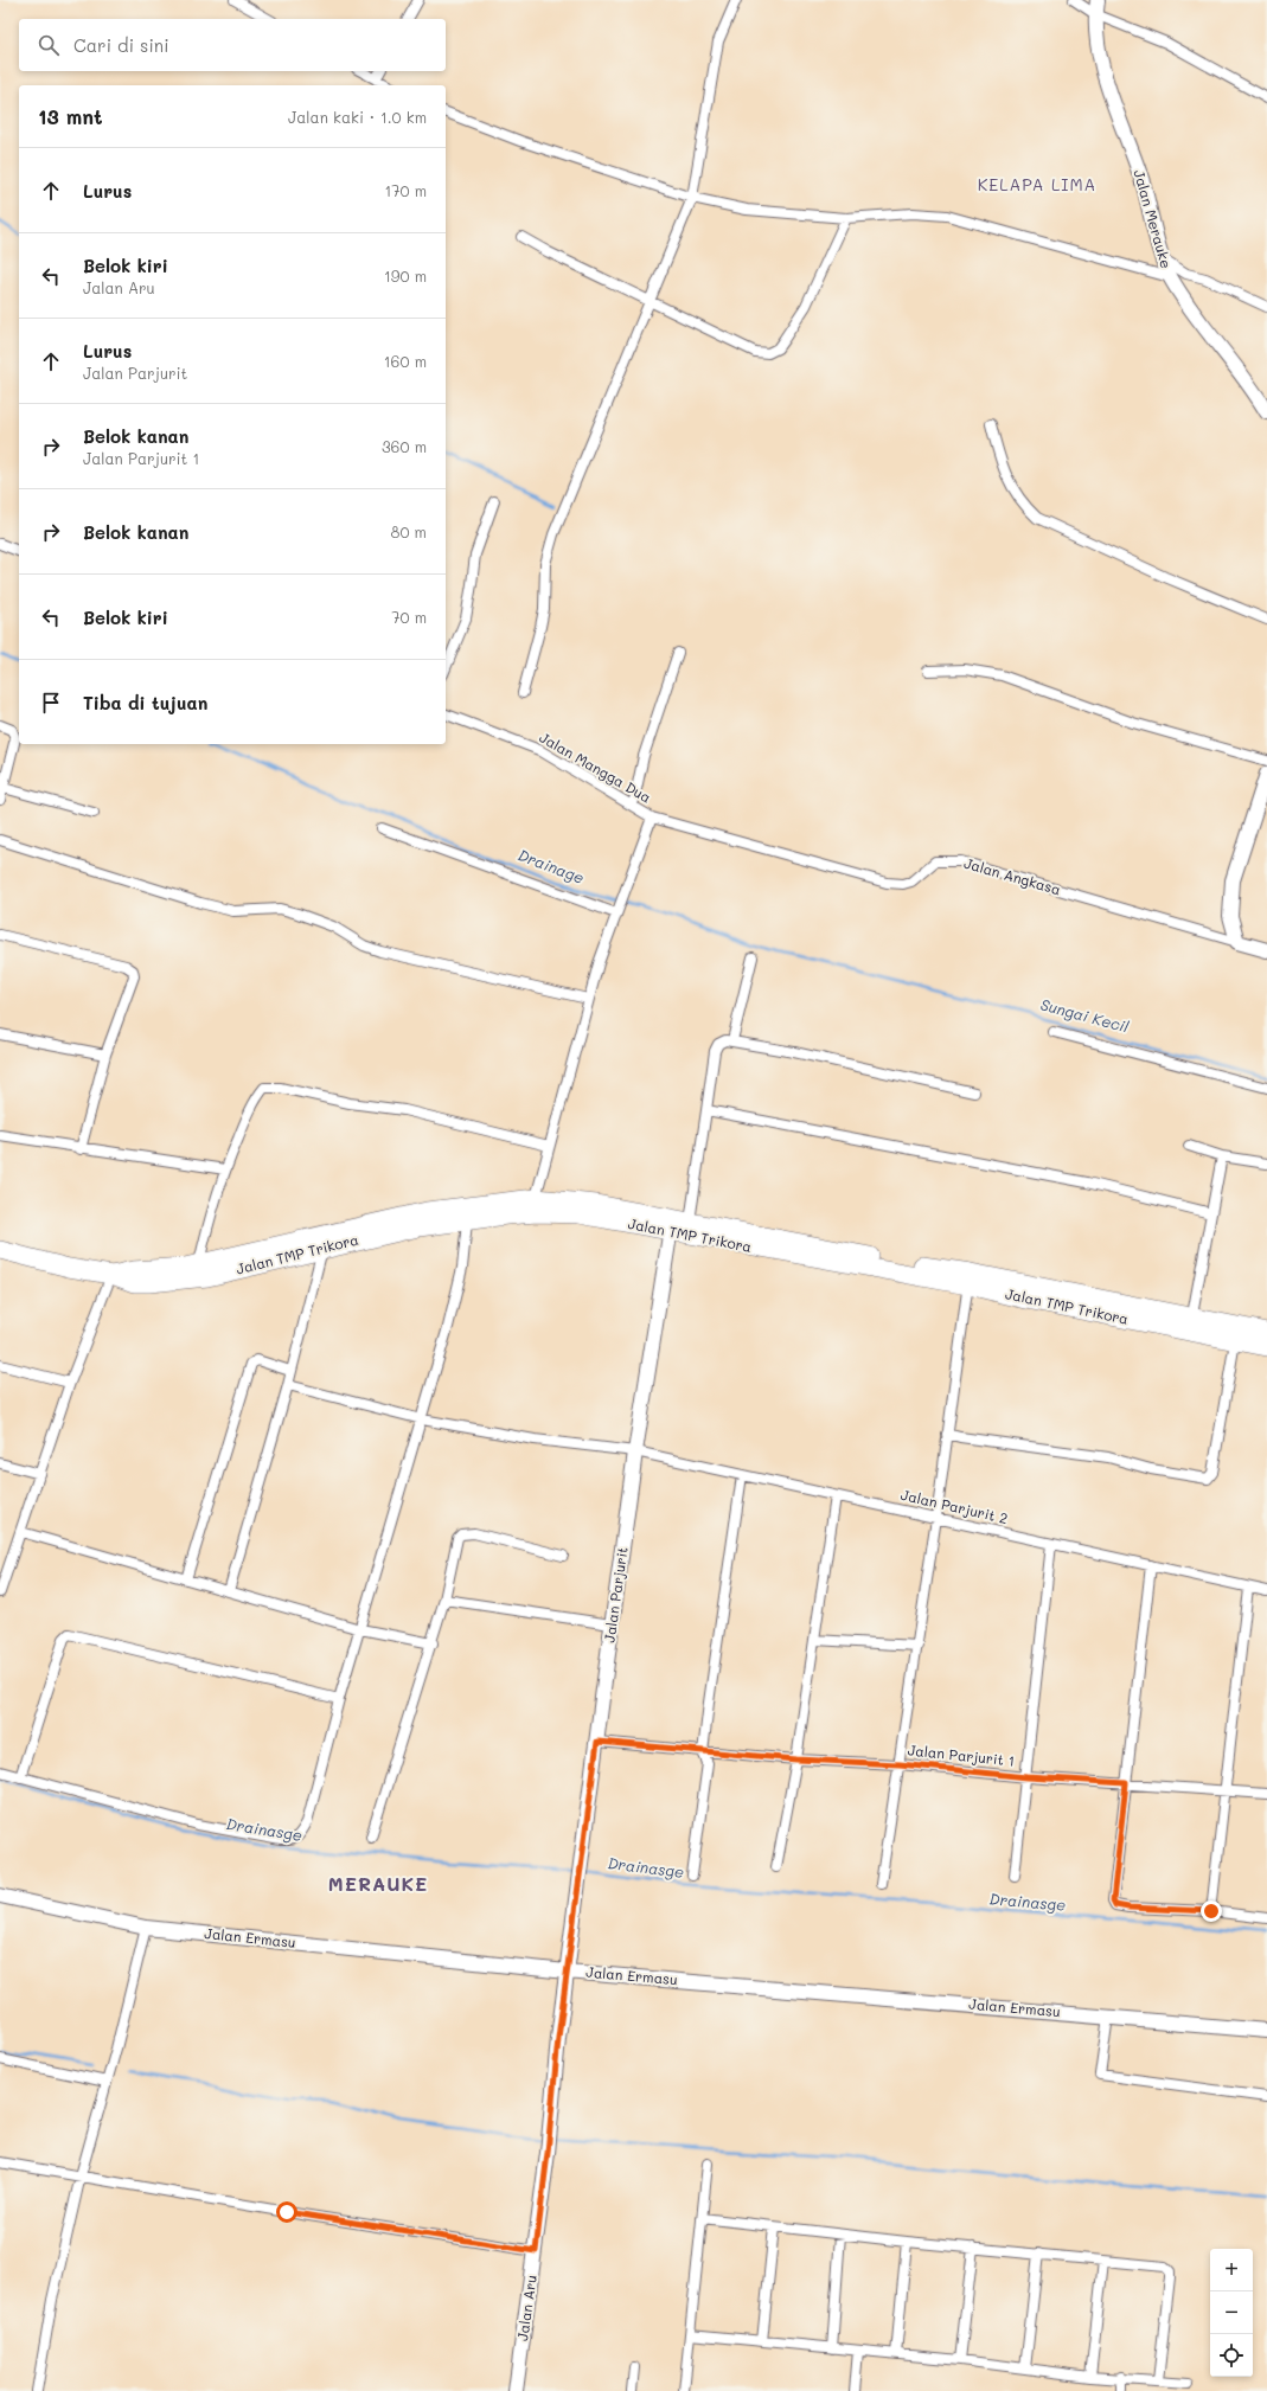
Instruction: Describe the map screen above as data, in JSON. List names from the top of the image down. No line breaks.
{"streets":{"highway":["Jalan TMP Trikora"],"street":["Jalan Merauke","Jalan Mangga Dua","Jalan Angkasa","Jalan Parjurit 2","Jalan Parjurit","Jalan Parjurit 1","Jalan Ermasu","Jalan Aru"]},"crossings":[["Jalan Mangga Dua","Jalan Angkasa"],["Jalan TMP Trikora","Jalan Parjurit"],["Jalan Parjurit 2","Jalan Parjurit"],["Jalan Parjurit","Jalan Parjurit 1"],["Jalan Parjurit","Jalan Ermasu"],["Jalan Parjurit","Jalan Aru"],["Jalan Ermasu","Jalan Aru"]],"districts":["KELAPA LIMA","MERAUKE"],"water":["Drainage","Sungai Kecil","Drainasge"],"page":{"search":"Cari di sini","heading":["13 mnt","Jalan kaki · 1.0 km"],"list":[["Lurus","170 m"],["Belok kiri","Jalan Aru","190 m"],["Lurus","Jalan Parjurit","160 m"],["Belok kanan","Jalan Parjurit 1","360 m"],["Belok kanan","80 m"],["Belok kiri","70 m"],"Tiba di tujuan"],"map_buttons":["+","−"]}}
